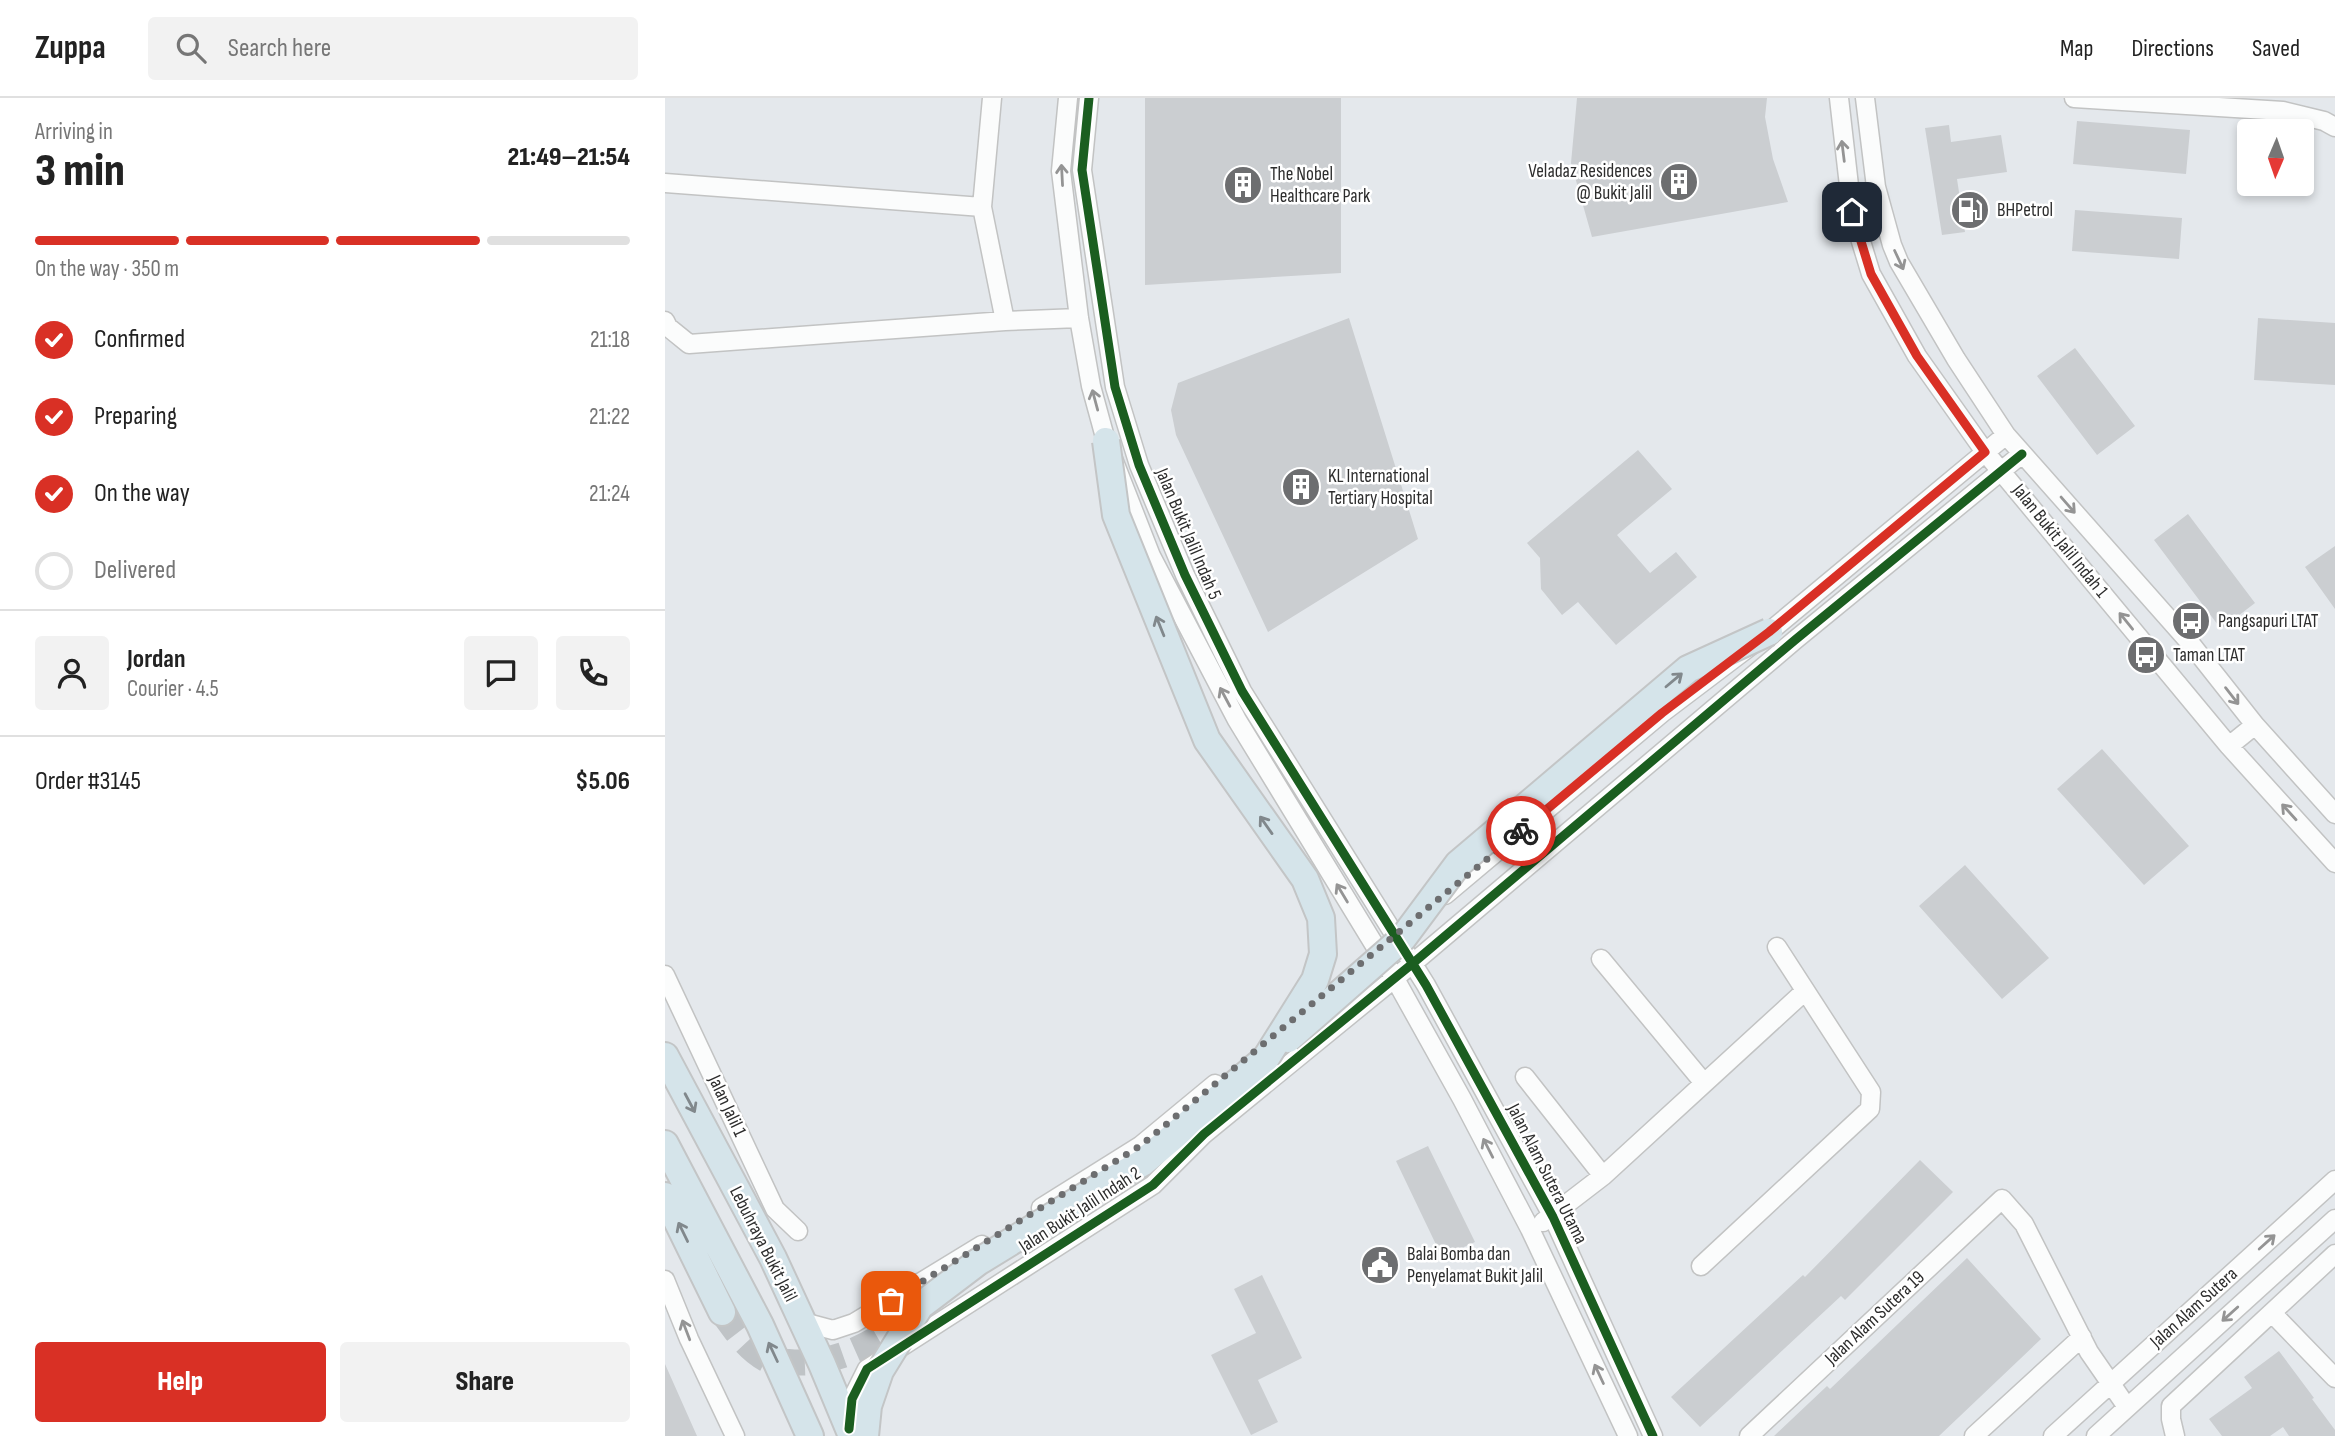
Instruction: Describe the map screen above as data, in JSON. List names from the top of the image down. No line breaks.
{"streets":{"highway":["Lebuhraya Bukit Jalil"],"street":["Jalan Bukit Jalil Indah 5","Jalan Bukit Jalil Indah 1","Jalan Jalil 1","Jalan Alam Sutera Utama","Jalan Bukit Jalil Indah 2","Jalan Alam Sutera","Jalan Alam Sutera 19"]},"crossings":[["Jalan Bukit Jalil Indah 5","Jalan Alam Sutera Utama"],["Jalan Bukit Jalil Indah 5","Jalan Bukit Jalil Indah 2"],["Jalan Bukit Jalil Indah 1","Jalan Bukit Jalil Indah 2"],["Jalan Alam Sutera Utama","Jalan Bukit Jalil Indah 2"],["Jalan Bukit Jalil Indah 2","Lebuhraya Bukit Jalil"]],"places":{"building":["Veladaz Residences @ Bukit Jalil","The Nobel Healthcare Park","KL International Tertiary Hospital"],"fuel station":["BHPetrol"],"bus stop":["Pangsapuri LTAT","Taman LTAT"],"public building":["Balai Bomba dan Penyelamat Bukit Jalil"]},"north":"bottom","page":{"header":"Zuppa","search":"Search here","nav":["Map","Directions","Saved"],"heading":["3 min","Arriving in","21:49–21:54"],"panel":["Jordan","Courier · 4.5","Order #3145","$5.06"],"bar":"On the way · 350 m","list":[["Confirmed","21:18"],["Preparing","21:22"],["On the way","21:24"],"Delivered"],"buttons":["Help","Share"]}}
